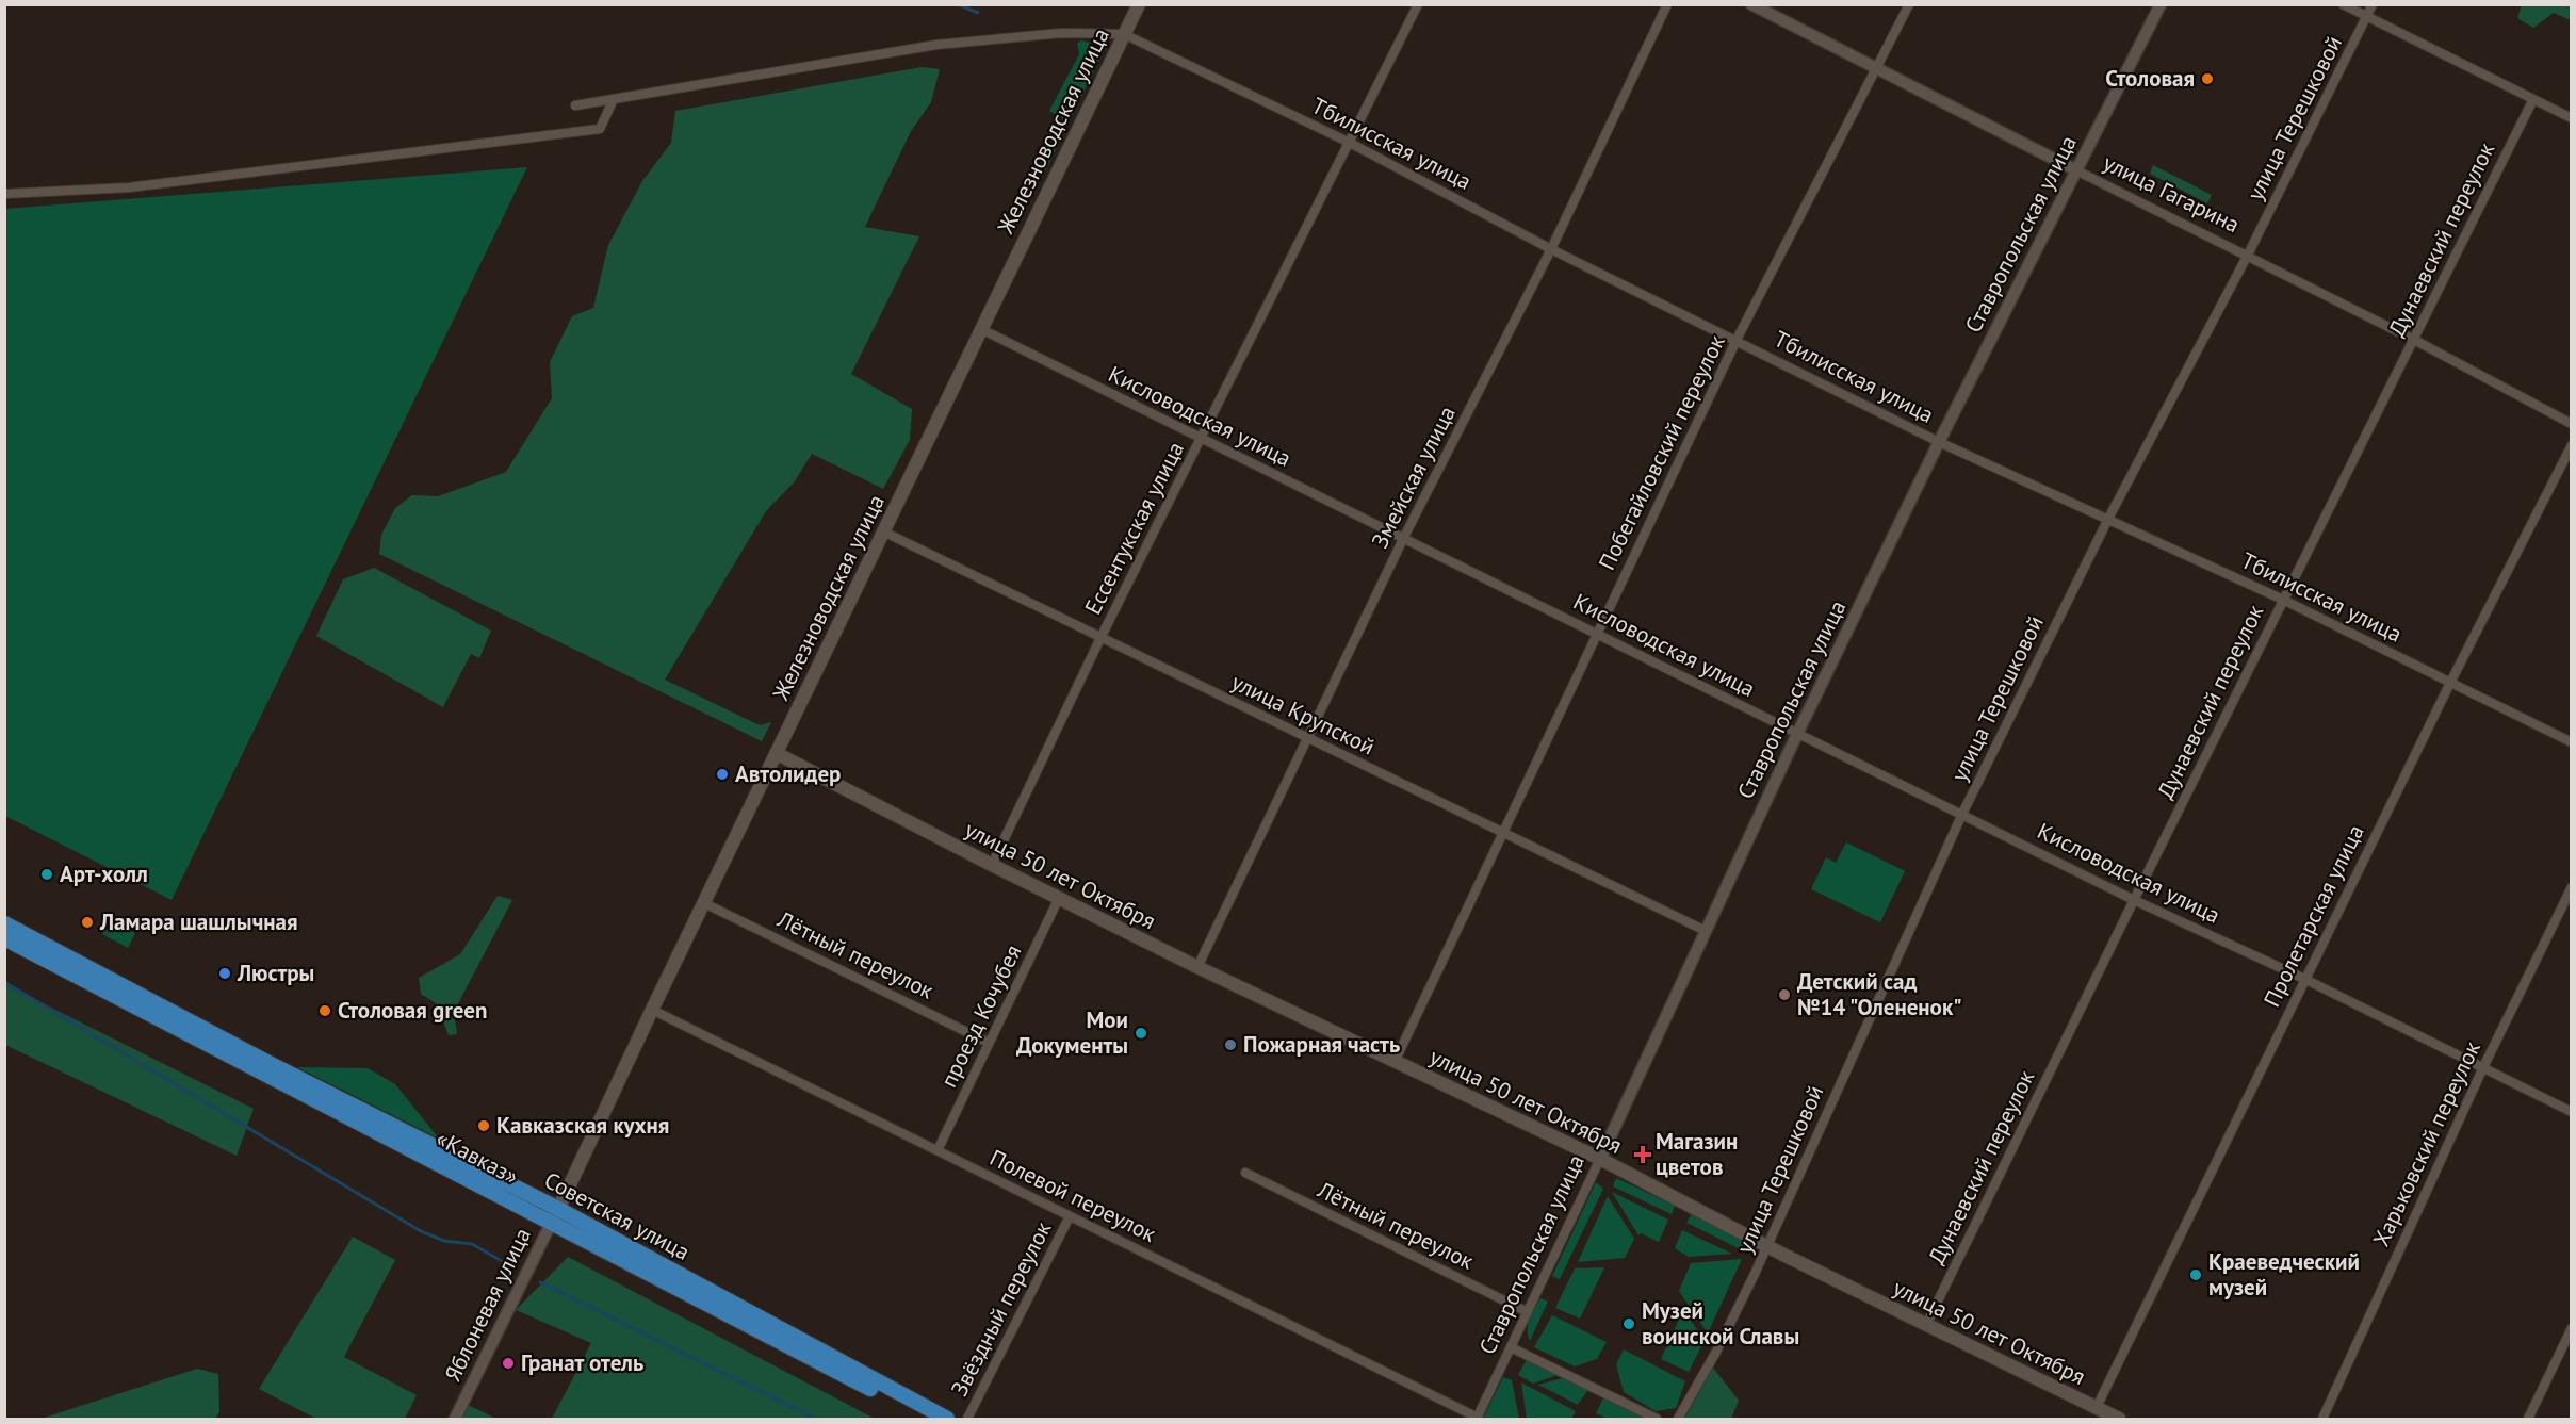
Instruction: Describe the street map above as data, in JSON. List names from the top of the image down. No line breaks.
{"streets":{"highway":["«Кавказ»","Советская улица"],"main road":["Железноводская улица","улица 50 лет Октября"],"street":["улица Терешковой","Тбилисская улица","улица Гагарина","Ставропольская улица","Дунаевский переулок","Кисловодская улица","Побегайловский переулок","Змейская улица","Ессентукская улица","улица Крупской","Пролетарская улица","Лётный переулок","проезд Кочубея","Харьковский переулок","Полевой переулок","Яблоневая улица","Звёздный переулок"]},"crossings":[["улица Терешковой","Тбилисская улица"],["улица Терешковой","улица Гагарина"],["улица Терешковой","Кисловодская улица"],["улица Терешковой","улица 50 лет Октября"],["Железноводская улица","Тбилисская улица"],["Железноводская улица","Кисловодская улица"],["Железноводская улица","улица Крупской"],["Железноводская улица","улица 50 лет Октября"],["Железноводская улица","Лётный переулок"],["Железноводская улица","«Кавказ»"],["Железноводская улица","Полевой переулок"],["Железноводская улица","Советская улица"],["Железноводская улица","Яблоневая улица"],["Тбилисская улица","Ставропольская улица"],["Тбилисская улица","Дунаевский переулок"],["Тбилисская улица","Побегайловский переулок"],["Тбилисская улица","Змейская улица"],["Тбилисская улица","Ессентукская улица"],["Тбилисская улица","Пролетарская улица"],["улица Гагарина","Ставропольская улица"],["улица Гагарина","Дунаевский переулок"],["улица Гагарина","Побегайловский переулок"],["Ставропольская улица","Кисловодская улица"],["Ставропольская улица","улица Крупской"],["Ставропольская улица","улица 50 лет Октября"],["Ставропольская улица","Лётный переулок"],["Ставропольская улица","Полевой переулок"],["Дунаевский переулок","Кисловодская улица"],["Дунаевский переулок","улица 50 лет Октября"],["Кисловодская улица","Побегайловский переулок"],["Кисловодская улица","Змейская улица"],["Кисловодская улица","Ессентукская улица"],["Кисловодская улица","Пролетарская улица"],["Кисловодская улица","Харьковский переулок"],["Побегайловский переулок","улица Крупской"],["Побегайловский переулок","улица 50 лет Октября"],["Змейская улица","улица Крупской"],["Змейская улица","улица 50 лет Октября"],["Ессентукская улица","улица Крупской"],["Ессентукская улица","улица 50 лет Октября"],["улица 50 лет Октября","Пролетарская улица"],["улица 50 лет Октября","проезд Кочубея"],["Лётный переулок","проезд Кочубея"],["проезд Кочубея","Полевой переулок"],["«Кавказ»","Советская улица"],["«Кавказ»","Яблоневая улица"],["Полевой переулок","Звёздный переулок"],["Советская улица","Яблоневая улица"]],"places":{"other":["Столовая","Автолидер","Арт-холл","Ламара шашлычная","Люстры","Детский сад №14 \"Олененок\"","Столовая green","Мои Документы","Пожарная часть","Кавказская кухня","Краеведческий музей","Музей воинской Славы","Гранат отель"],"health":["Магазин цветов"]}}
